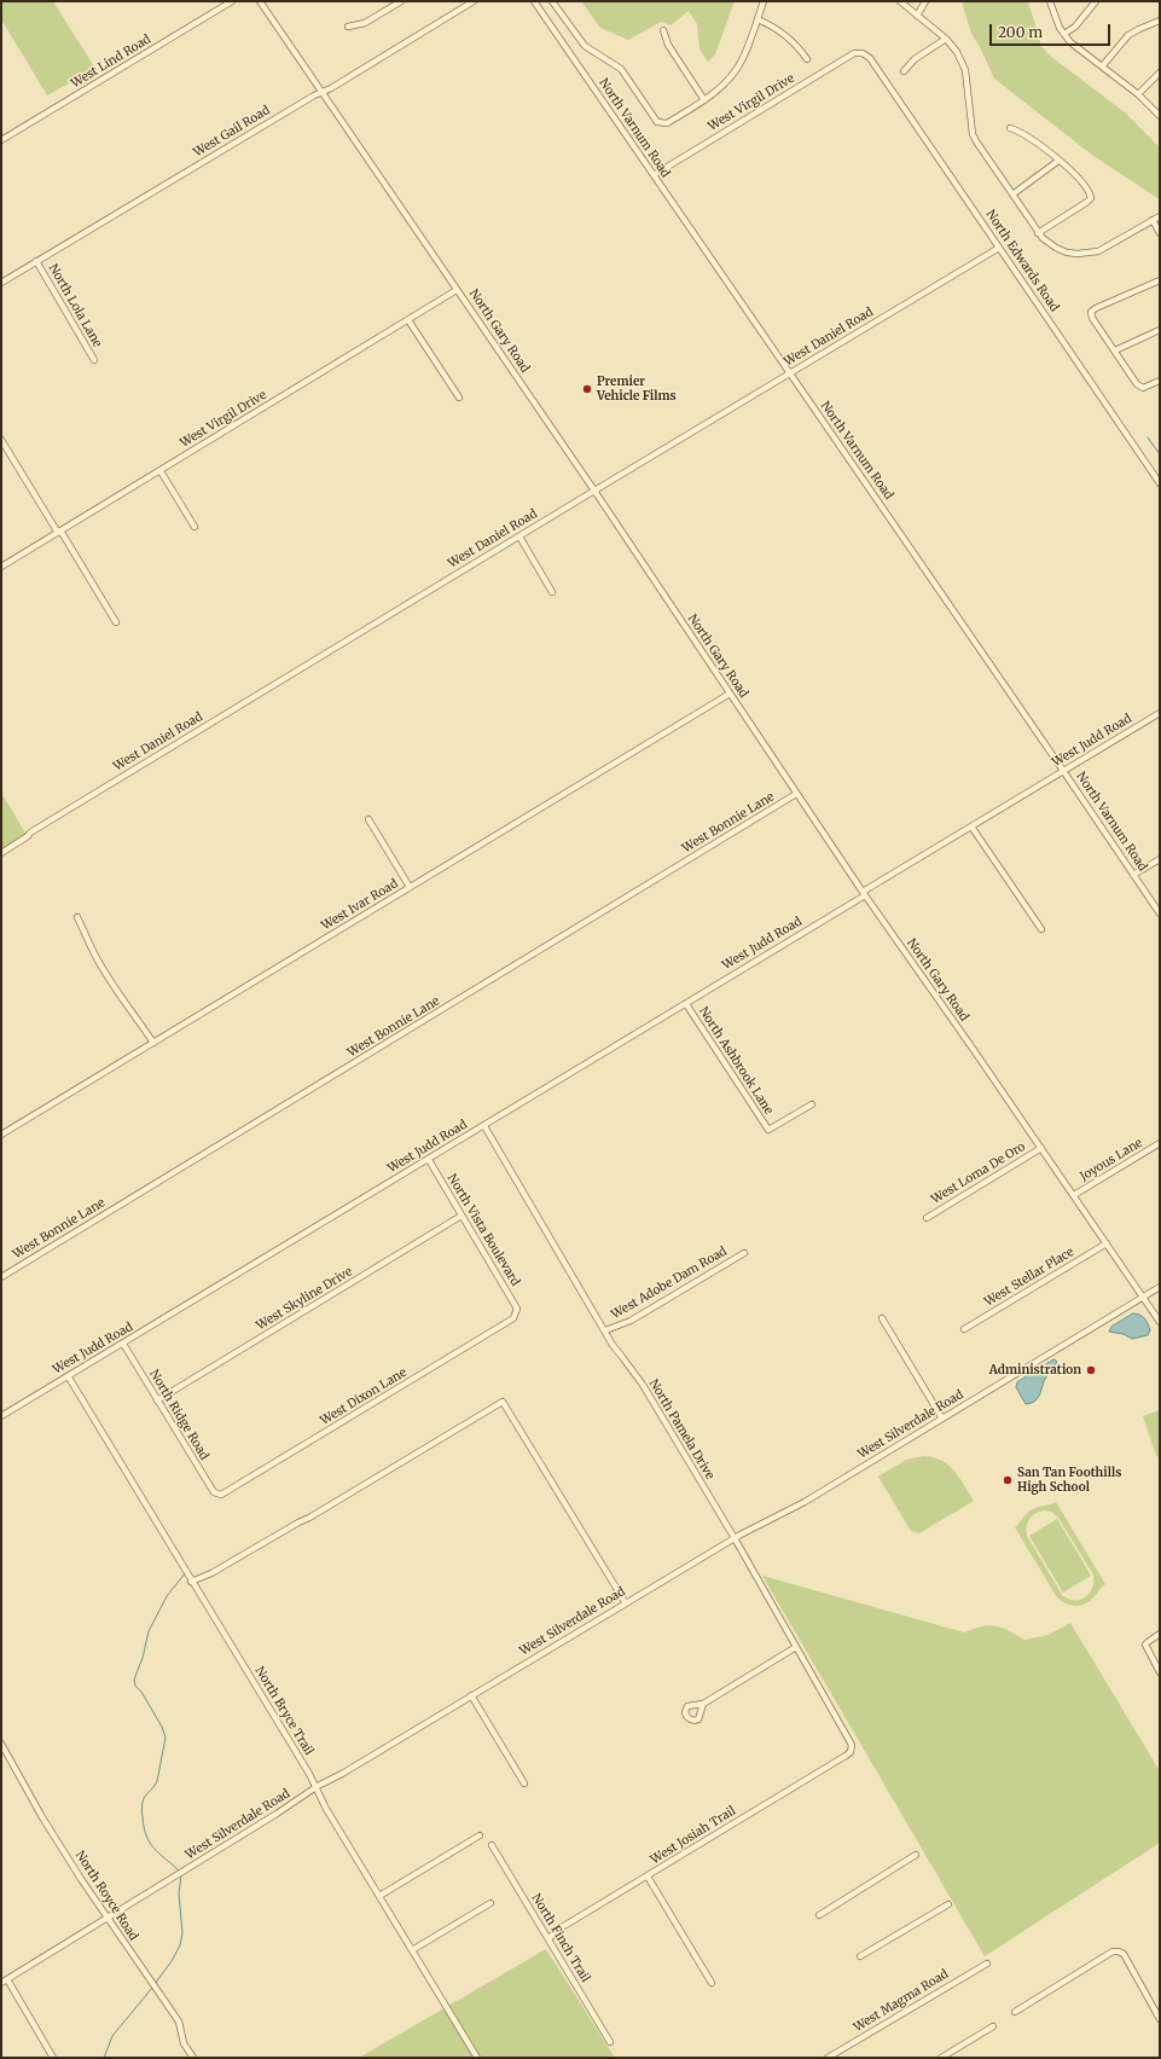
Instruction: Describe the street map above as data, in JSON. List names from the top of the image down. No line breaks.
{"streets":{"street":["West Lind Road","West Virgil Drive","North Varnum Road","West Gail Road","North Edwards Road","North Lola Lane","North Gary Road","West Daniel Road","West Judd Road","West Bonnie Lane","West Ivar Road","North Ashbrook Lane","Joyous Lane","West Loma De Oro","North Vista Boulevard","West Stellar Place","West Adobe Dam Road","West Skyline Drive","West Dixon Lane","North Ridge Road","West Silverdale Road","North Pamela Drive","North Bryce Trail","West Josiah Trail","North Royce Road","North Finch Trail","West Magma Road"]},"crossings":[["West Virgil Drive","North Varnum Road"],["West Virgil Drive","North Edwards Road"],["West Virgil Drive","North Gary Road"],["North Varnum Road","West Daniel Road"],["North Varnum Road","West Judd Road"],["West Gail Road","North Lola Lane"],["West Gail Road","North Gary Road"],["North Edwards Road","West Daniel Road"],["North Gary Road","West Daniel Road"],["North Gary Road","West Judd Road"],["North Gary Road","West Bonnie Lane"],["North Gary Road","West Ivar Road"],["North Gary Road","Joyous Lane"],["North Gary Road","West Loma De Oro"],["North Gary Road","West Stellar Place"],["North Gary Road","West Silverdale Road"],["West Judd Road","North Ashbrook Lane"],["West Judd Road","North Vista Boulevard"],["West Judd Road","North Ridge Road"],["West Judd Road","North Pamela Drive"],["West Judd Road","North Bryce Trail"],["North Vista Boulevard","West Skyline Drive"],["North Vista Boulevard","West Dixon Lane"],["West Adobe Dam Road","North Pamela Drive"],["West Skyline Drive","North Ridge Road"],["West Dixon Lane","North Ridge Road"],["West Silverdale Road","North Pamela Drive"],["West Silverdale Road","North Bryce Trail"],["West Silverdale Road","North Royce Road"],["North Pamela Drive","West Josiah Trail"],["West Josiah Trail","North Finch Trail"]],"places":["Premier Vehicle Films","Administration","San Tan Foothills High School"],"scale_bar":"200 m"}
